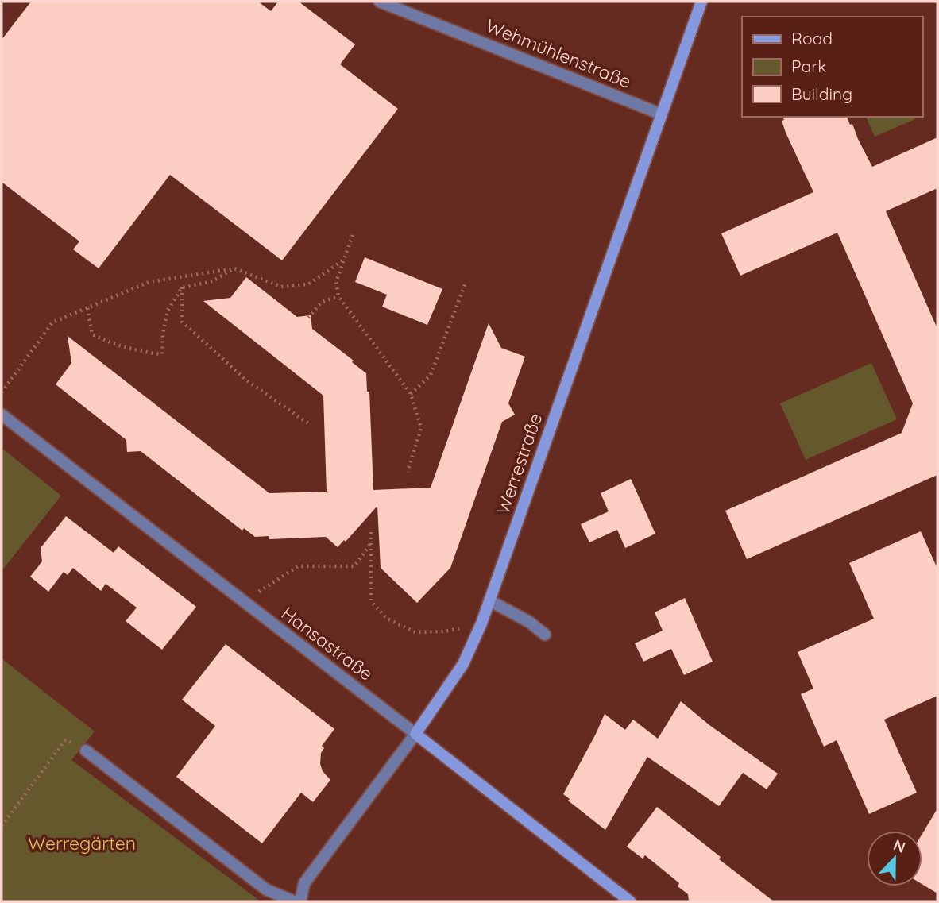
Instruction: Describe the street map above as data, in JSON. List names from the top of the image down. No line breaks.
{"streets":{"main road":["Werrestraße","Hansastraße"],"street":["Wehmühlenstraße"]},"crossings":[["Wehmühlenstraße","Werrestraße"],["Werrestraße","Hansastraße"]],"parks":["Werregärten"],"legend":["Road","Park","Building"],"north":"top"}
